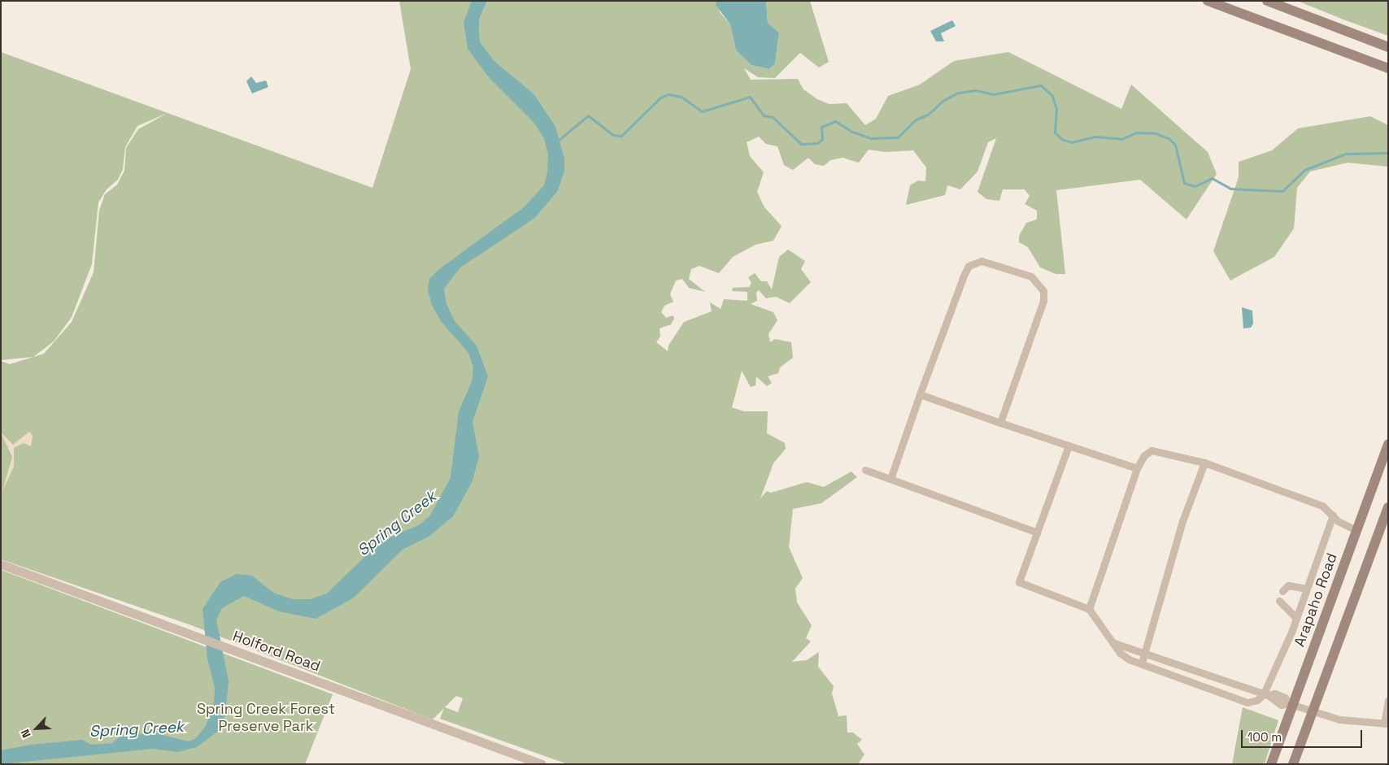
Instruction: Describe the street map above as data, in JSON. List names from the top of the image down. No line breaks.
{"streets":{"main road":["Arapaho Road"],"street":["Holford Road"]},"water":["Spring Creek"],"parks":["Spring Creek Forest Preserve Park"],"scale_bar":"100 m","north":"bottom left"}
